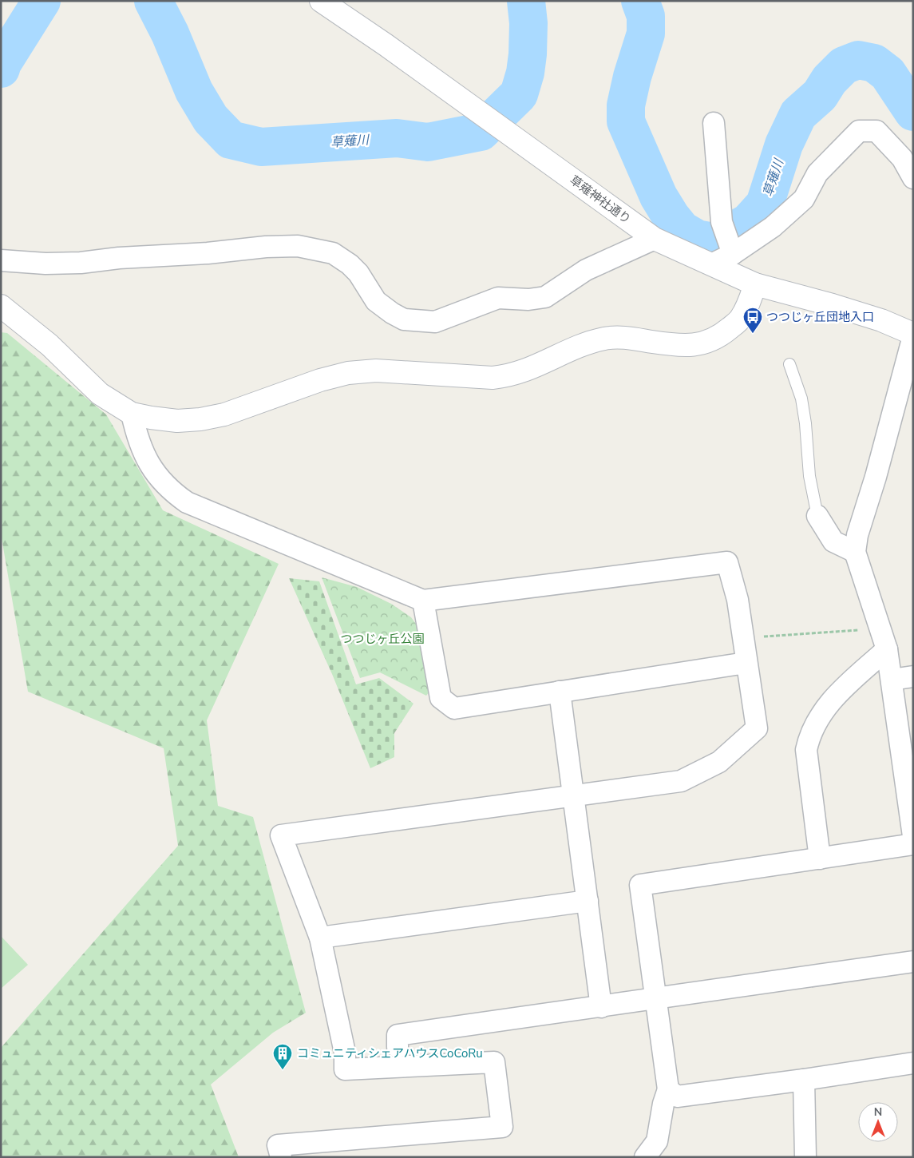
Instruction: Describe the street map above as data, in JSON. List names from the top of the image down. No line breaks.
{"streets":{"street":["草薙神社通り"]},"water":["草薙川"],"parks":["つつじヶ丘公園"],"places":{"bus stop":["つつじヶ丘団地入口"],"building":["コミュニティシェアハウスCoCoRu"]},"north":"top"}
